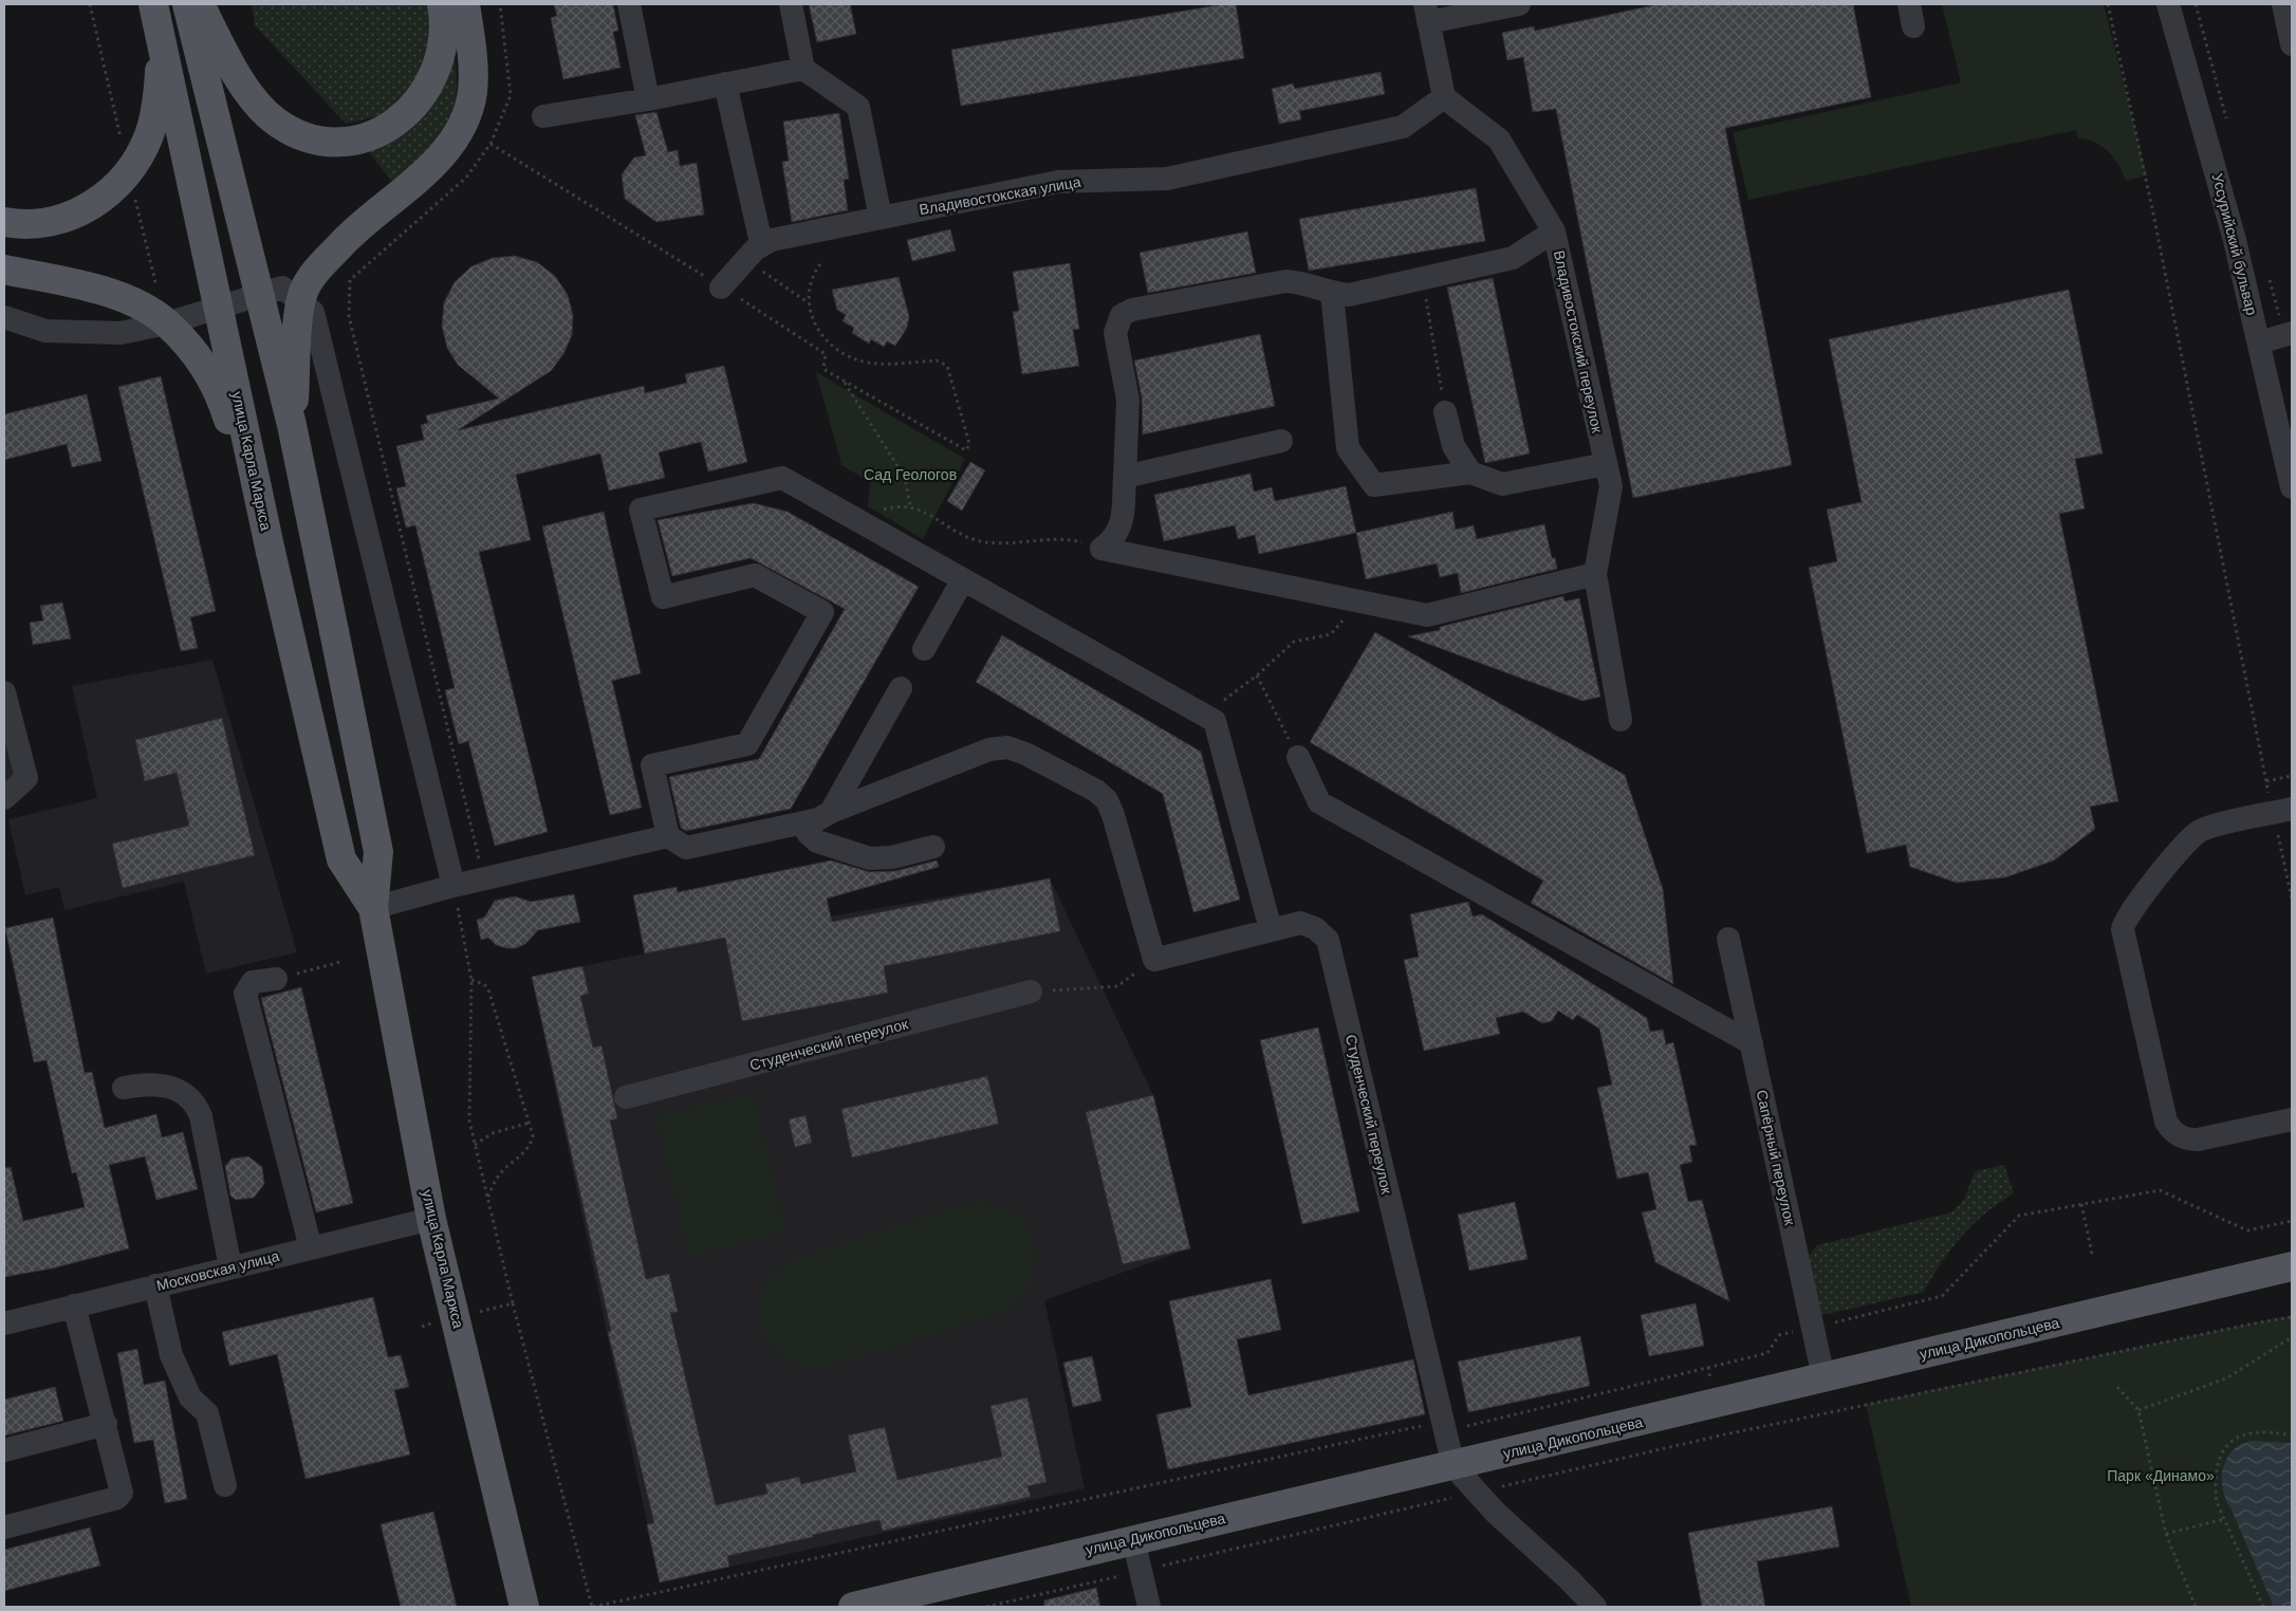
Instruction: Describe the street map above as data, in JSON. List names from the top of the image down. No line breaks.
{"streets":{"main road":["улица Карла Маркса","улица Дикопольцева"],"street":["Владивостокская улица","Уссурийский бульвар","Владивостокский переулок","Студенческий переулок","Сапёрный переулок","Московская улица"]},"crossings":[["Владивостокская улица","Владивостокский переулок"],["улица Карла Маркса","Московская улица"],["Студенческий переулок","улица Дикопольцева"],["Сапёрный переулок","улица Дикопольцева"]],"parks":["Сад Геологов","Парк «Динамо»"]}
